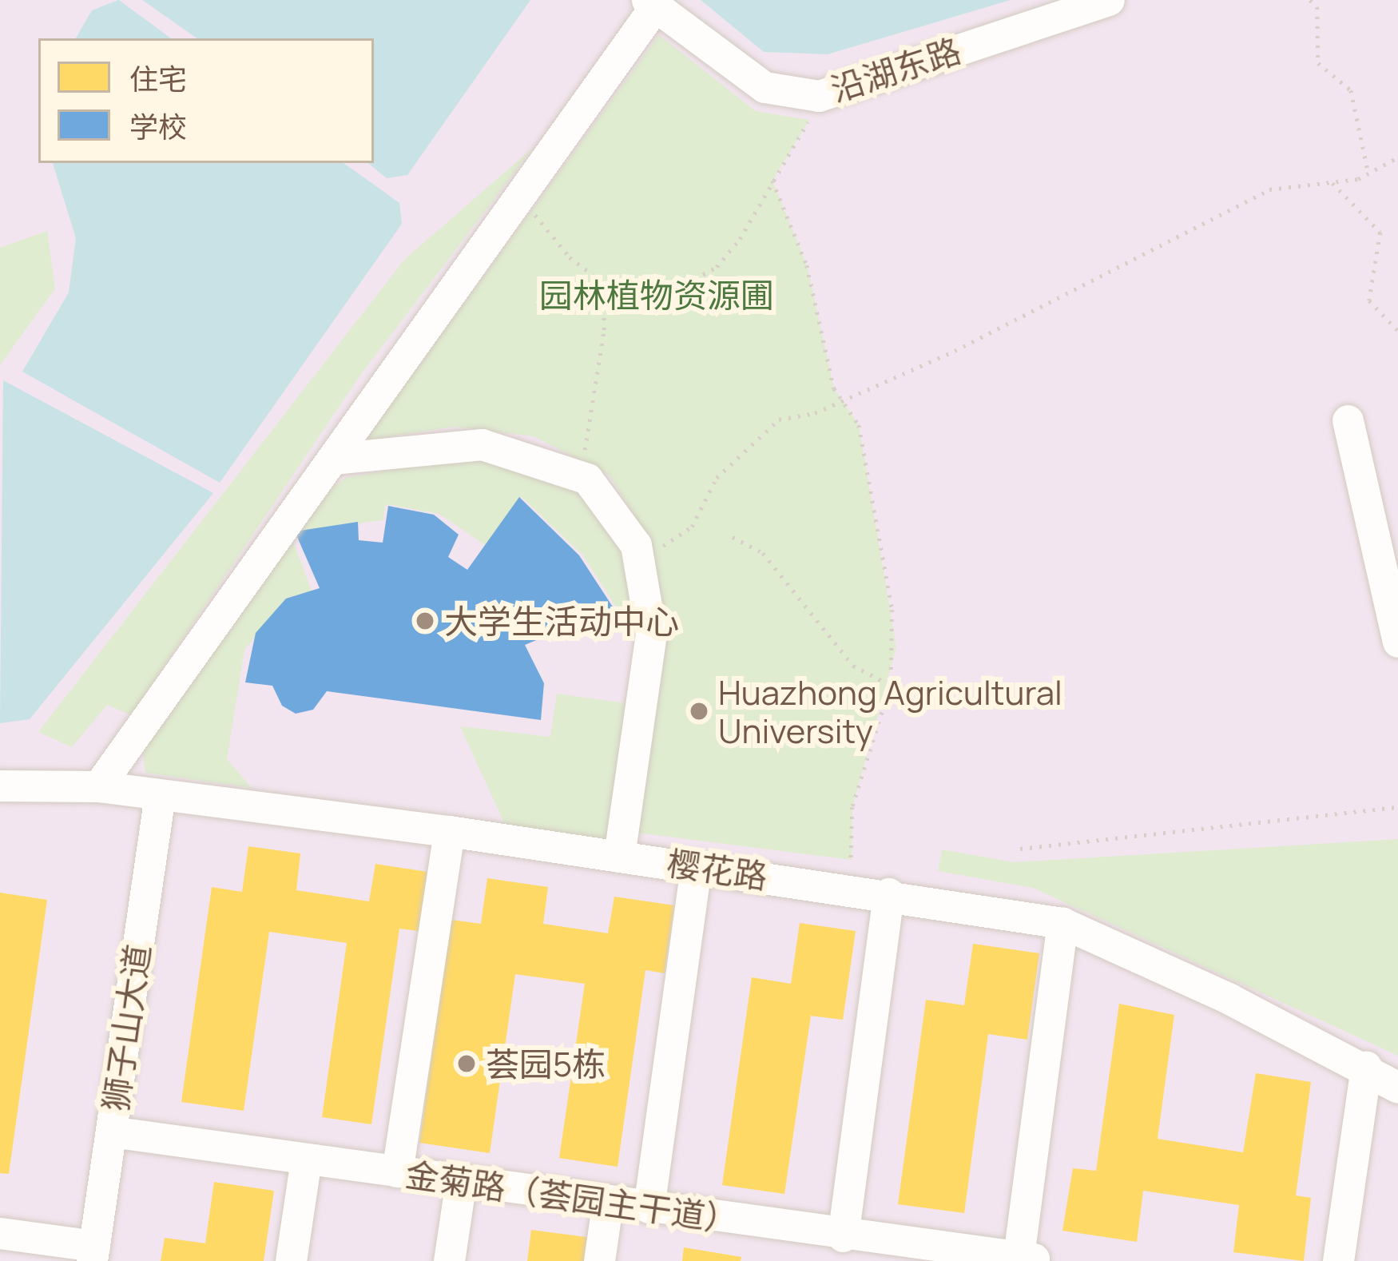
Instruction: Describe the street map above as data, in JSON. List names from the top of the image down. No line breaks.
{"streets":{"street":["沿湖东路","樱花路","狮子山大道","金菊路（荟园主干道）"]},"crossings":[["樱花路","狮子山大道"],["樱花路","金菊路（荟园主干道）"],["狮子山大道","金菊路（荟园主干道）"]],"parks":["园林植物资源圃"],"places":["大学生活动中心","Huazhong Agricultural University","荟园5栋"],"legend":["住宅","学校"]}
